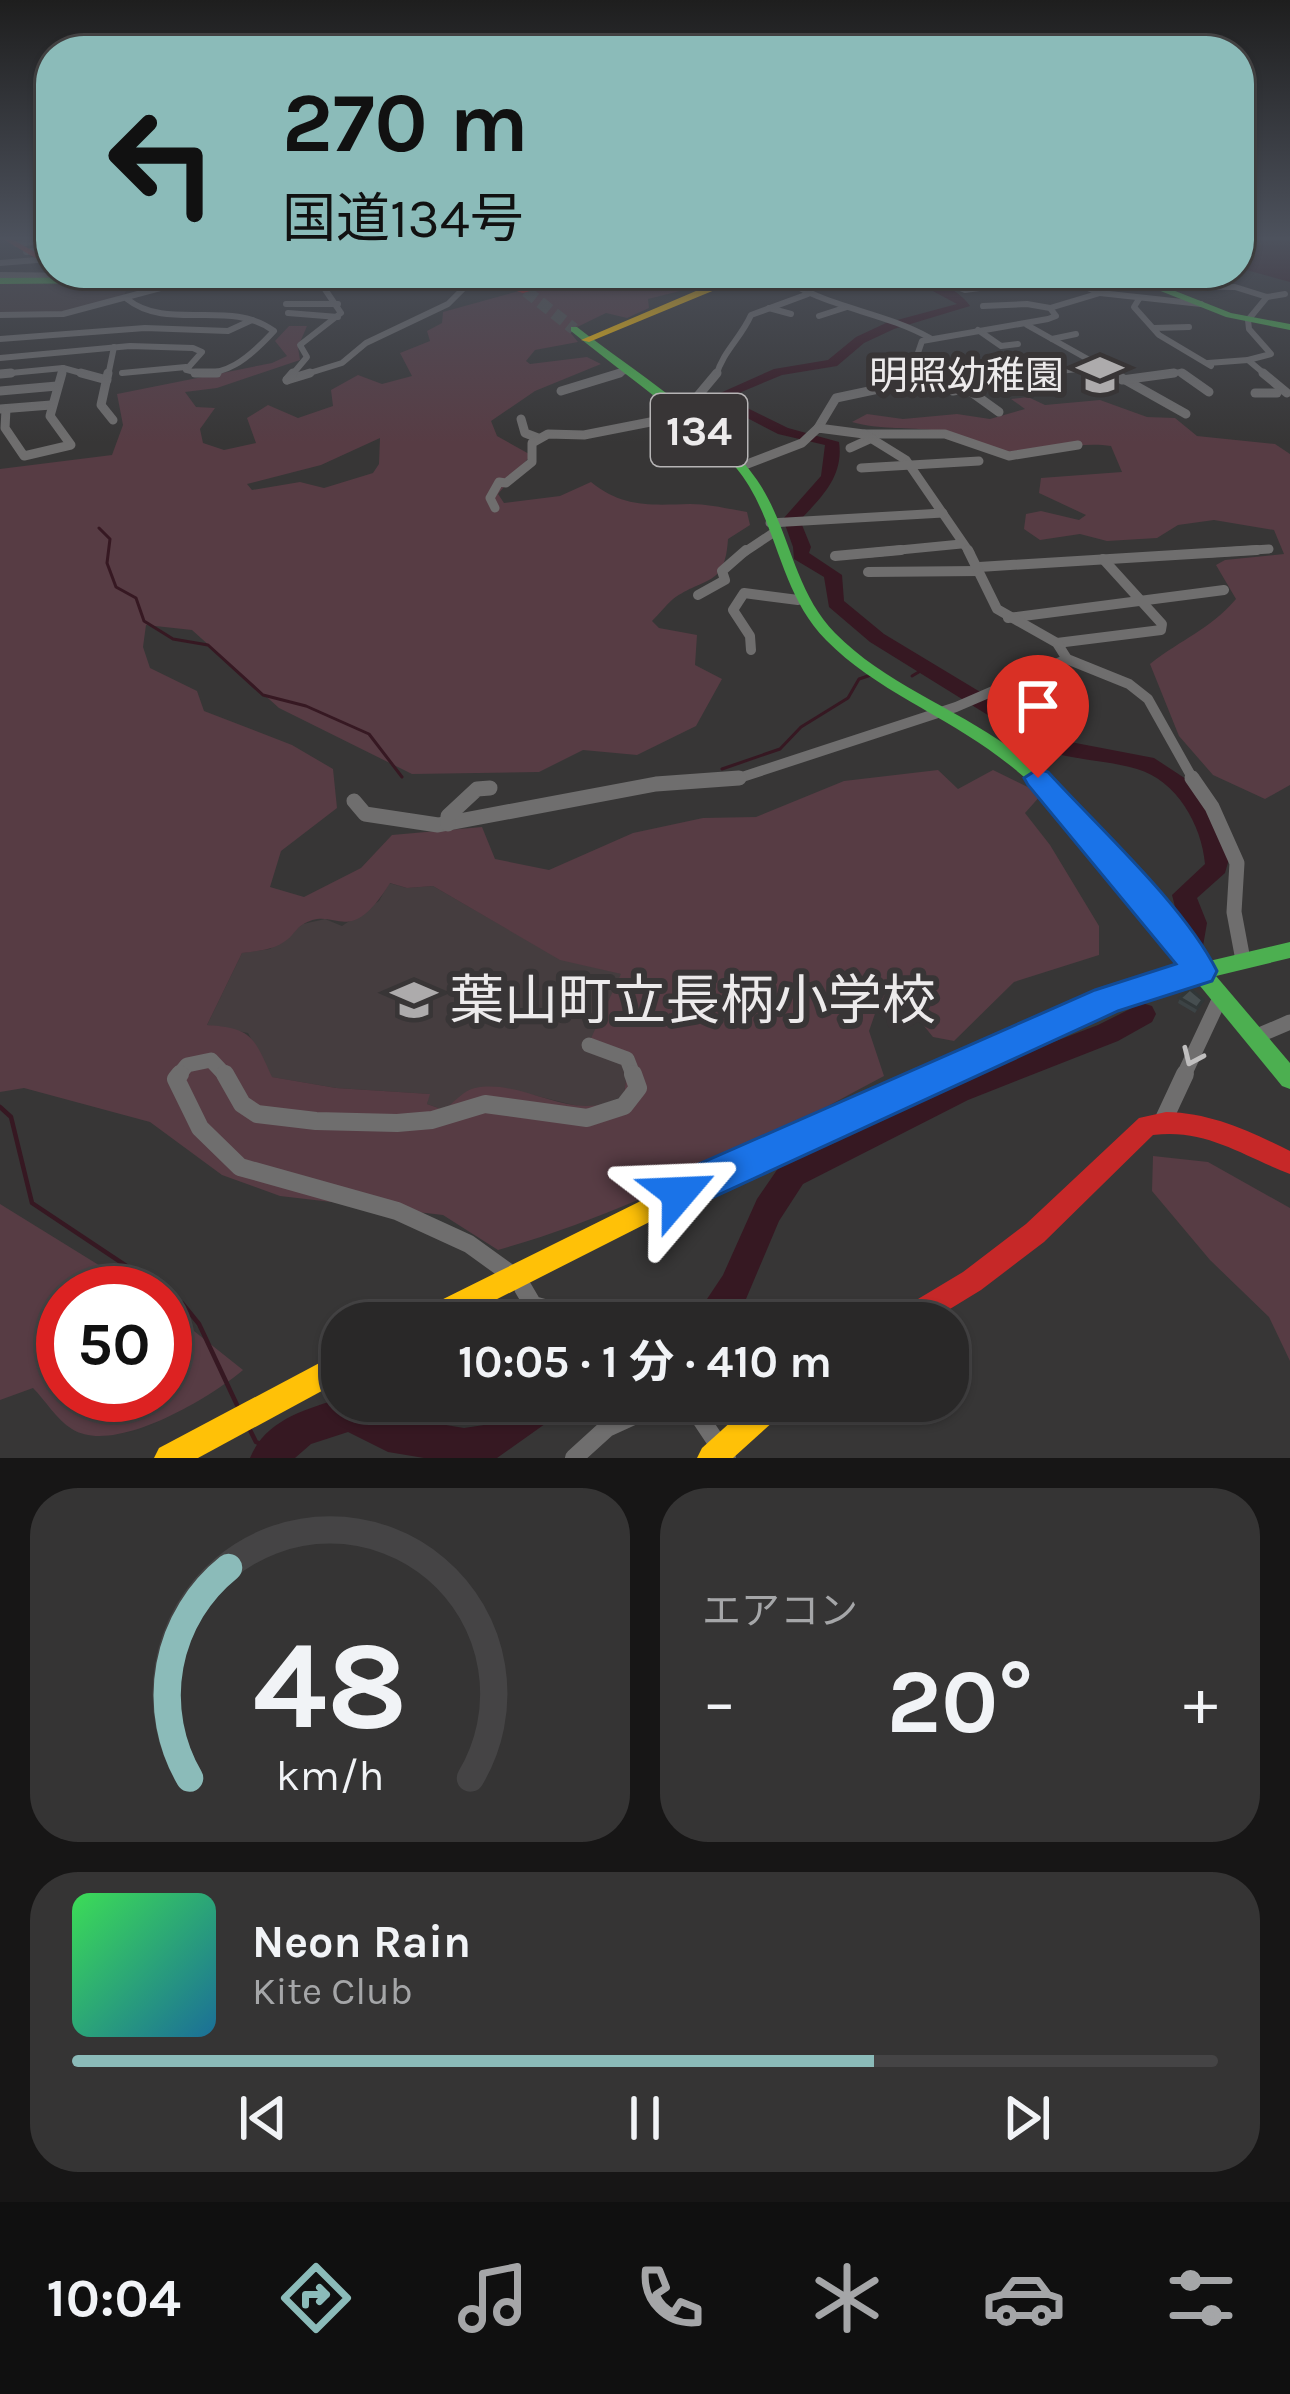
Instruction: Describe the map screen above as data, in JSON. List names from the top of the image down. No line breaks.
{"streets":{"main road":["134"]},"places":{"school or university":["明照幼稚園","葉山町立長柄小学校"]},"page":{"turn":["270 m","国道134号"],"limit":"50","trip":"10:05 · 1 分 · 410 m","tile":"エアコン","heat":["−","20°","+"],"song":["Neon Rain","Kite Club"],"tabs":"10:04","gauge":["48","km/h"]}}
